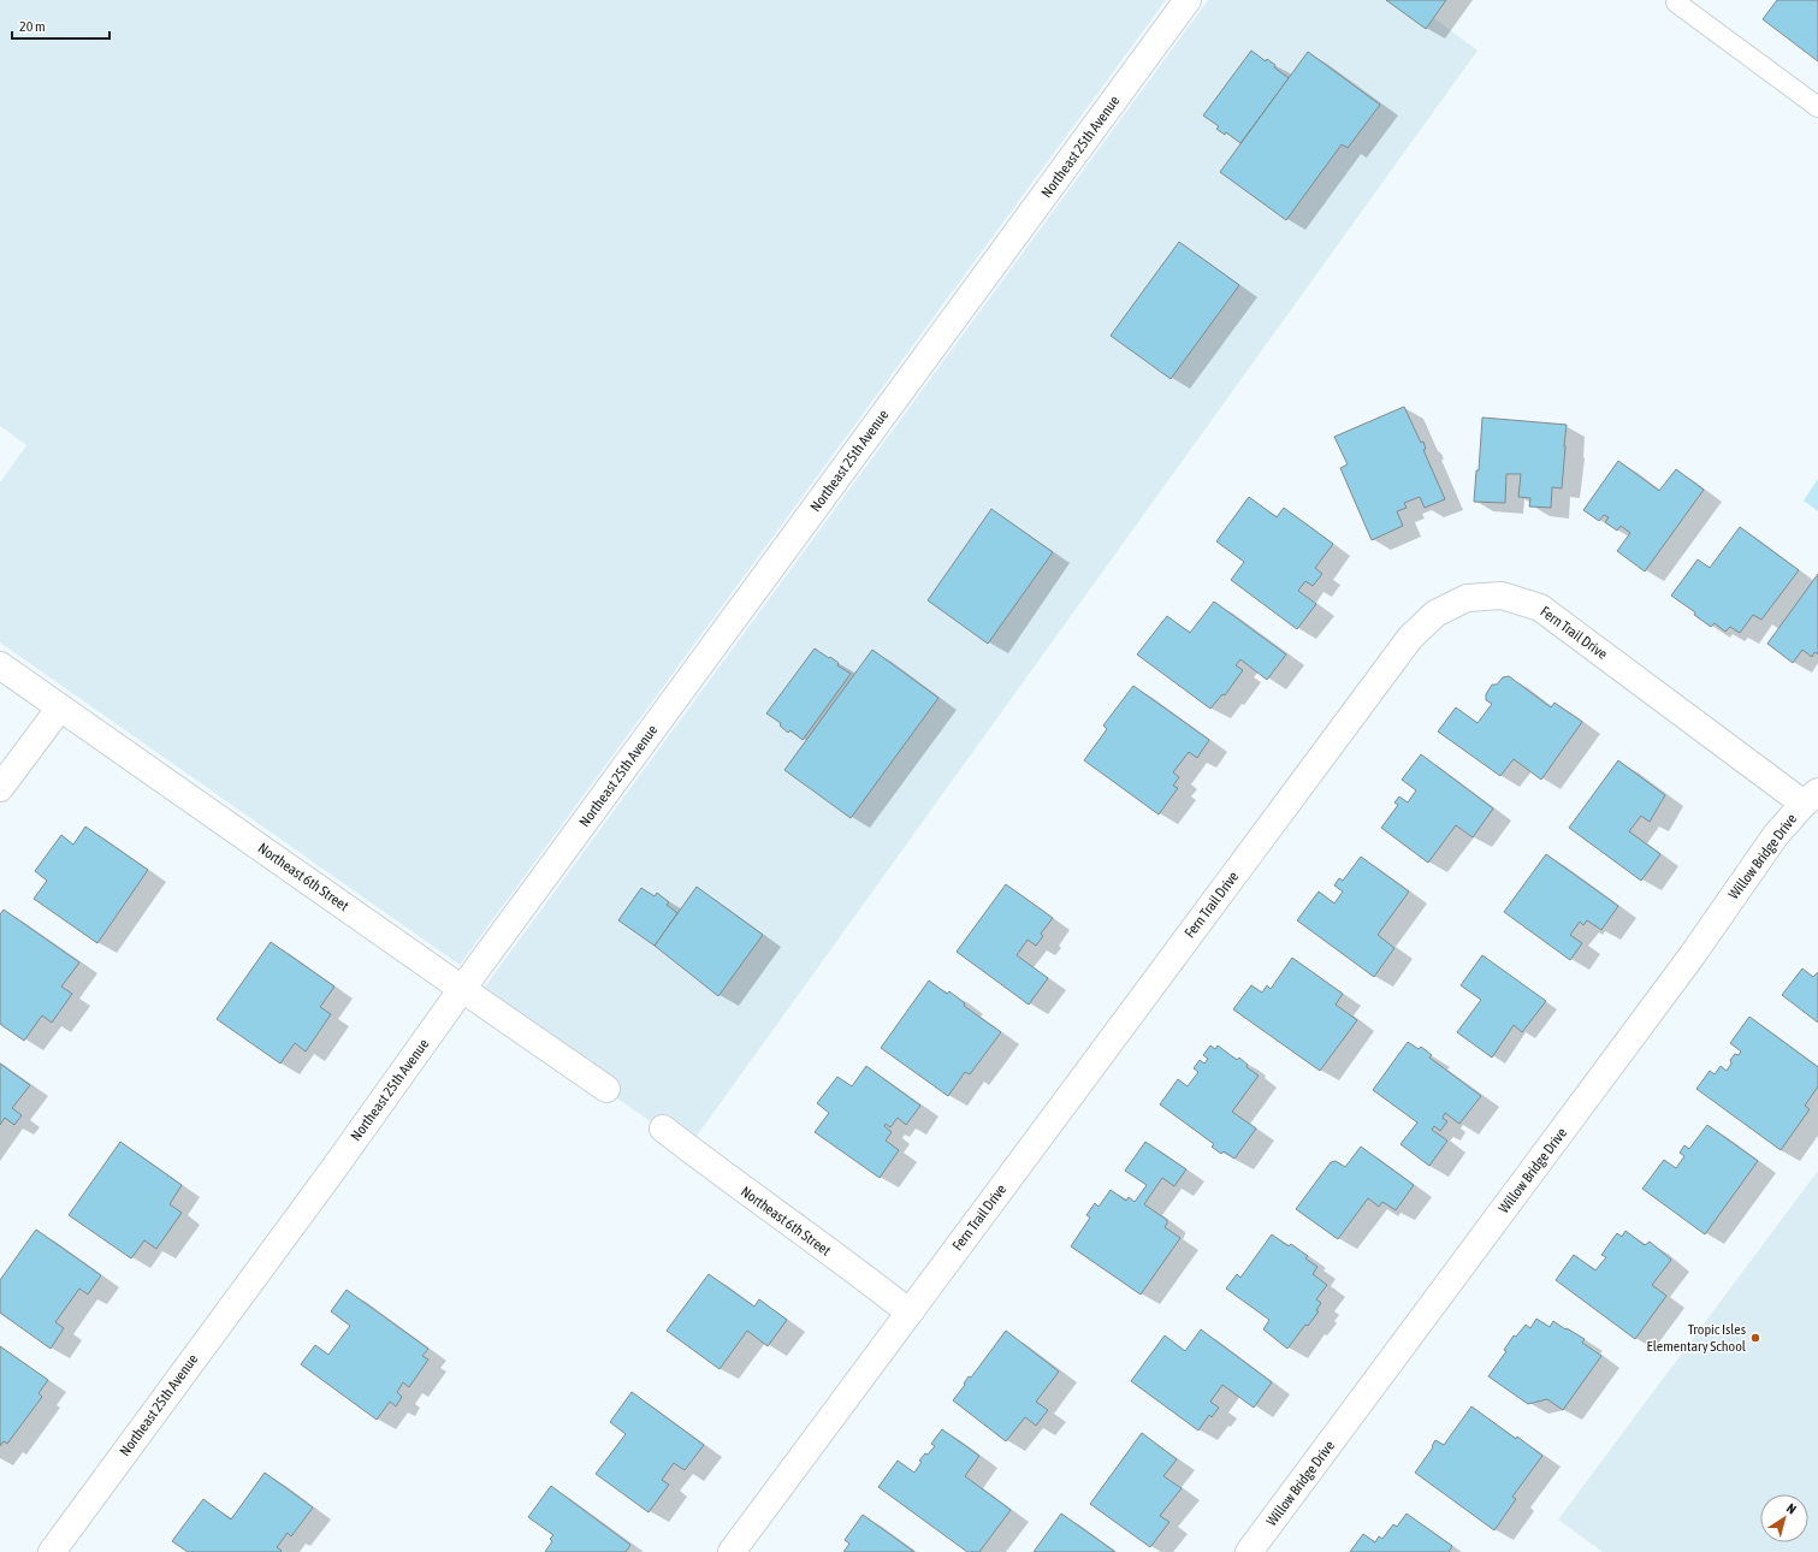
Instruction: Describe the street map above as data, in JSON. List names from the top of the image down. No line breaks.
{"streets":{"street":["Northeast 25th Avenue","Fern Trail Drive","Willow Bridge Drive","Northeast 6th Street"]},"crossings":[["Northeast 25th Avenue","Northeast 6th Street"],["Fern Trail Drive","Willow Bridge Drive"],["Fern Trail Drive","Northeast 6th Street"]],"places":["Tropic Isles Elementary School"],"scale_bar":"20 m","north":"top right"}
